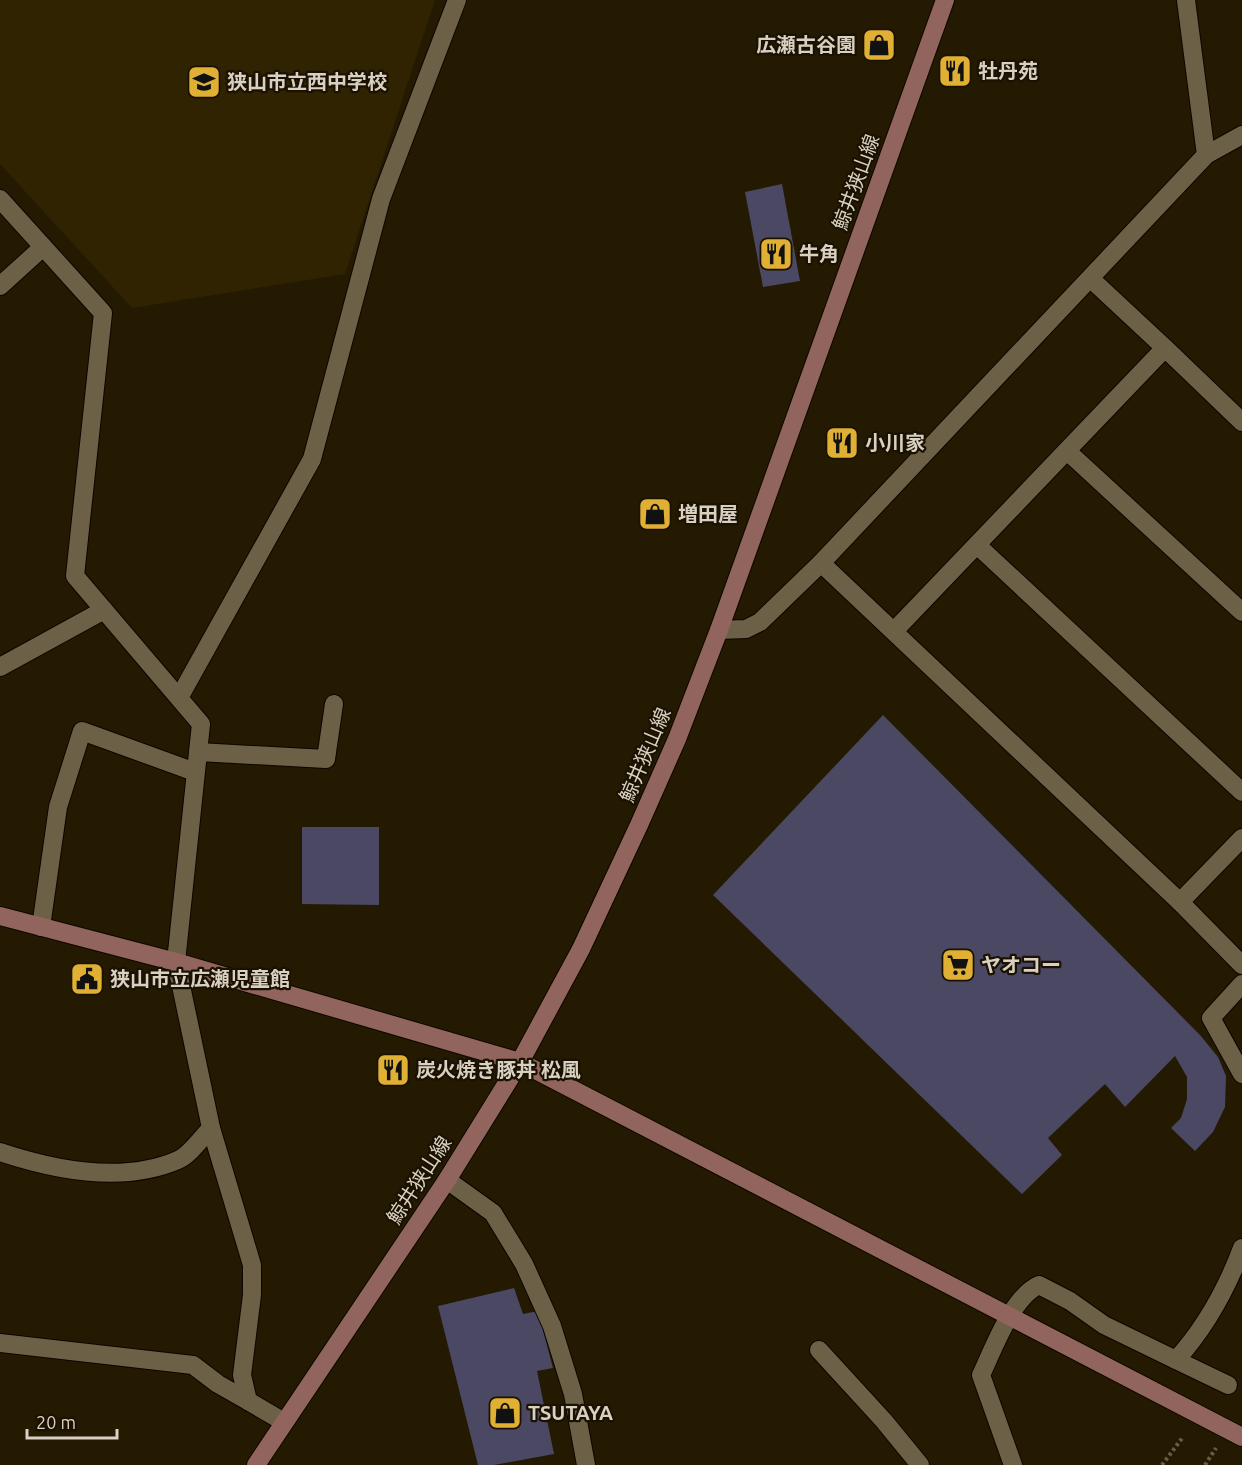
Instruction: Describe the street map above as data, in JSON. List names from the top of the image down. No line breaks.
{"streets":{"main road":["鯨井狭山線"]},"places":{"shop":["広瀬古谷園","増田屋","TSUTAYA"],"restaurant":["牡丹苑","牛角","小川家","炭火焼き豚丼 松風"],"school or university":["狭山市立西中学校"],"supermarket":["ヤオコー"],"public building":["狭山市立広瀬児童館"]},"scale_bar":"20 m"}
